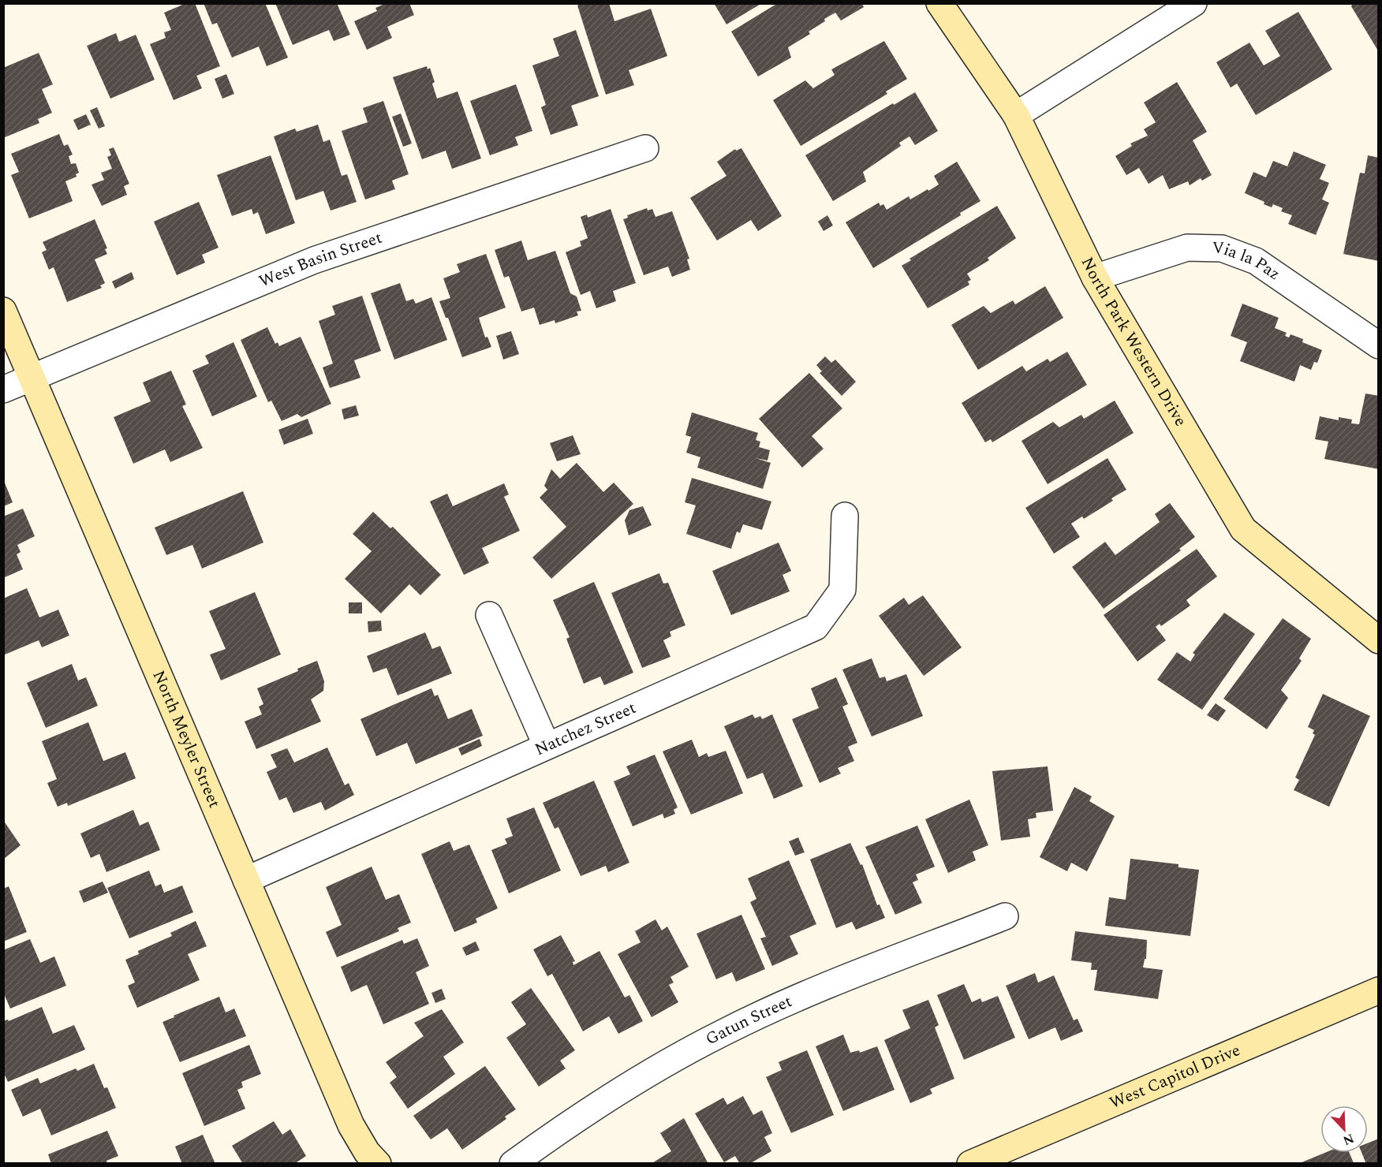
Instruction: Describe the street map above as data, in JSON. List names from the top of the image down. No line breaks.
{"streets":{"street":["West Basin Street","Via la Paz","North Park Western Drive","Natchez Street","North Meyler Street","Gatun Street","West Capitol Drive"]},"crossings":[["West Basin Street","North Meyler Street"],["Via la Paz","North Park Western Drive"],["Natchez Street","North Meyler Street"]],"north":"bottom right"}
